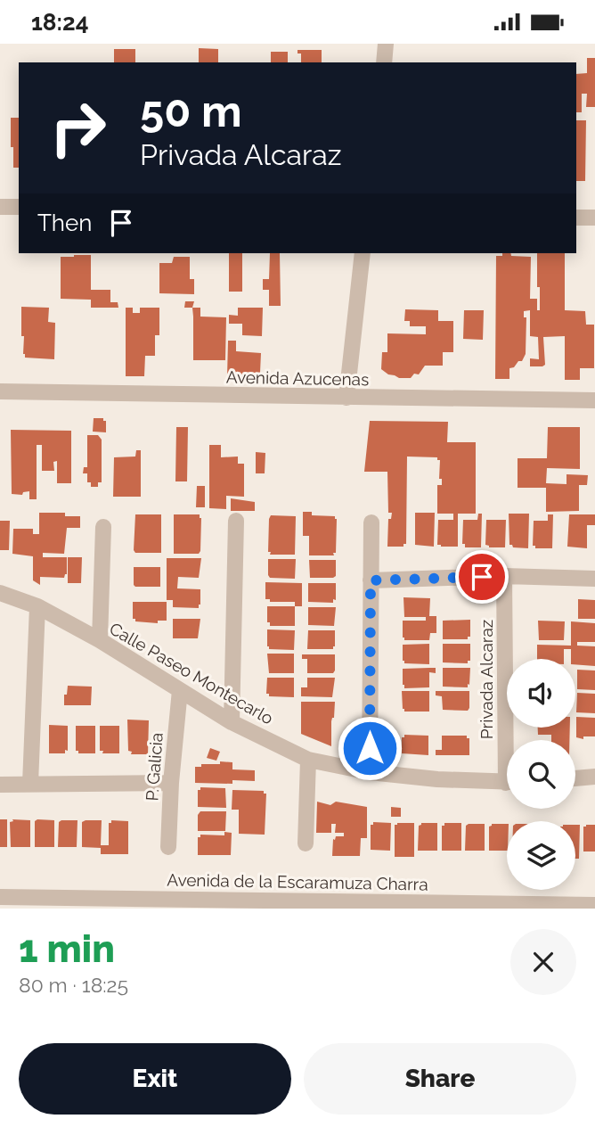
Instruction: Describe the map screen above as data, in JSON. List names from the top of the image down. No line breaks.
{"streets":{"street":["Avenida Azucenas","Calle Paseo Montecarlo","Privada Alcaraz","P. Galicia","Avenida de la Escaramuza Charra"]},"crossings":[["Calle Paseo Montecarlo","P. Galicia"]],"page":{"status":"18:24","turn":["50 m","Privada Alcaraz"],"then":"Then","heading":["1 min","80 m · 18:25"],"buttons":["Exit","Share"]}}
